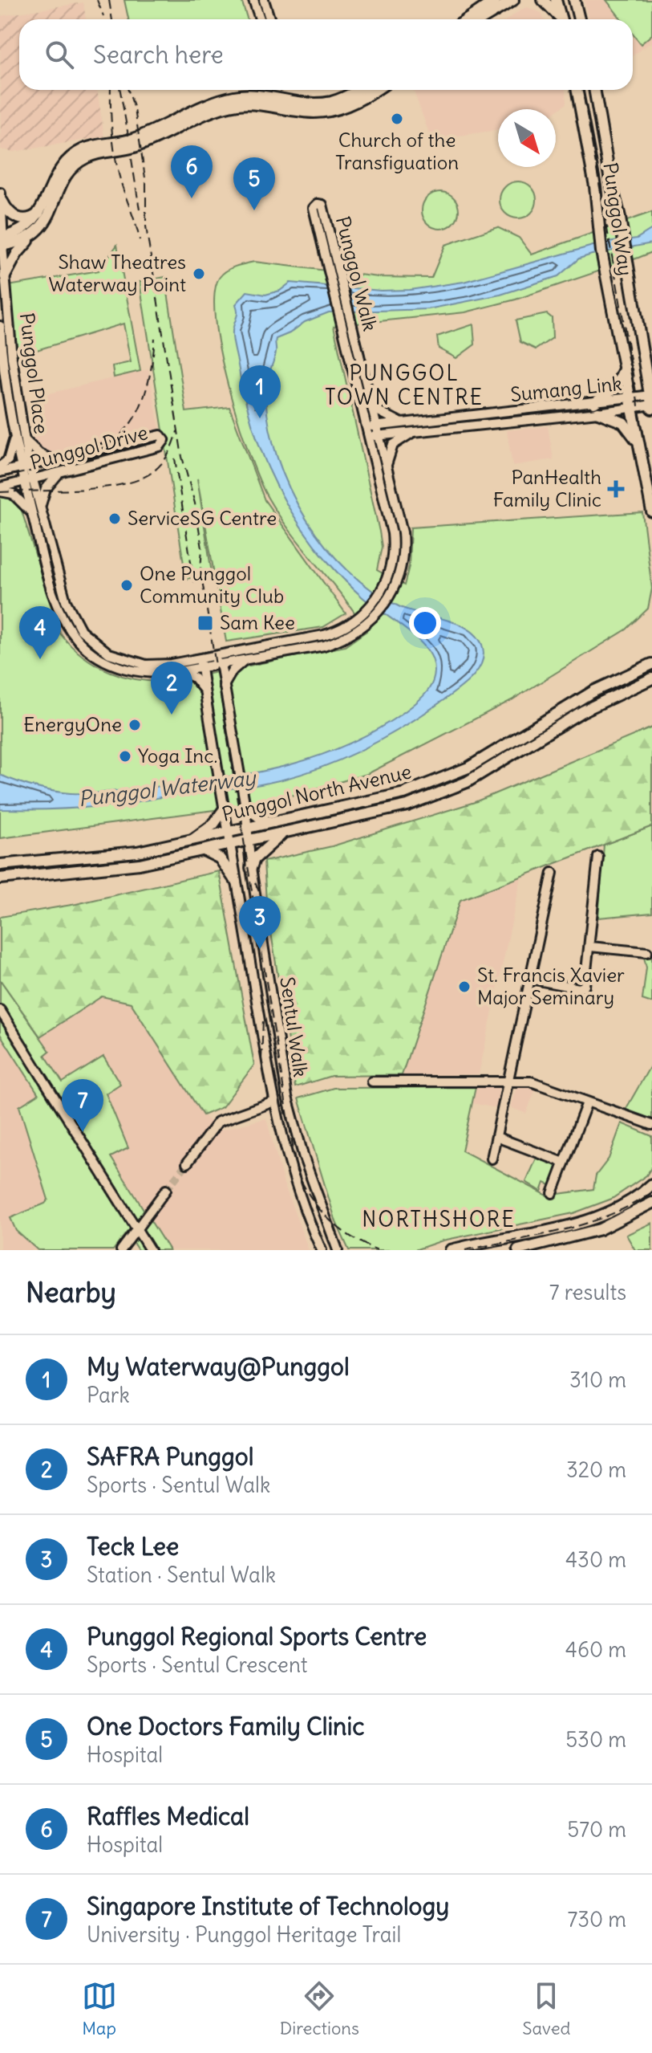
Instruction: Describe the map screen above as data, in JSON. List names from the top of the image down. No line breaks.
{"streets":{"main road":["Punggol Way","Punggol Place","Punggol North Avenue"],"street":["Punggol Walk","Sumang Link","Punggol Drive","Sentul Walk"]},"crossings":[["Punggol Way","Sumang Link"],["Punggol Walk","Sumang Link"],["Punggol Place","Punggol Drive"],["Punggol North Avenue","Sentul Walk"]],"districts":["PUNGGOL TOWN CENTRE","NORTHSHORE"],"water":["Punggol Waterway"],"places":{"other":["Church of the Transfiguation","Shaw Theatres Waterway Point","ServiceSG Centre","One Punggol Community Club","EnergyOne","Yoga Inc.","St. Francis Xavier Major Seminary"],"health":["PanHealth Family Clinic"],"transit":["Sam Kee"]},"north":"bottom right","page":{"search":"Search here","pins":["6","5","1","4","2","3","7"],"heading":["Nearby","7 results"],"list":[{"mark":"1","name":"My Waterway@Punggol","note":"Park","value":"310 m"},{"mark":"2","name":"SAFRA Punggol","note":"Sports · Sentul Walk","value":"320 m"},{"mark":"3","name":"Teck Lee","note":"Station · Sentul Walk","value":"430 m"},{"mark":"4","name":"Punggol Regional Sports Centre","note":"Sports · Sentul Crescent","value":"460 m"},{"mark":"5","name":"One Doctors Family Clinic","note":"Hospital","value":"530 m"},{"mark":"6","name":"Raffles Medical","note":"Hospital","value":"570 m"},{"mark":"7","name":"Singapore Institute of Technology","note":"University · Punggol Heritage Trail","value":"730 m"}],"nav":["Map","Directions","Saved"]}}
